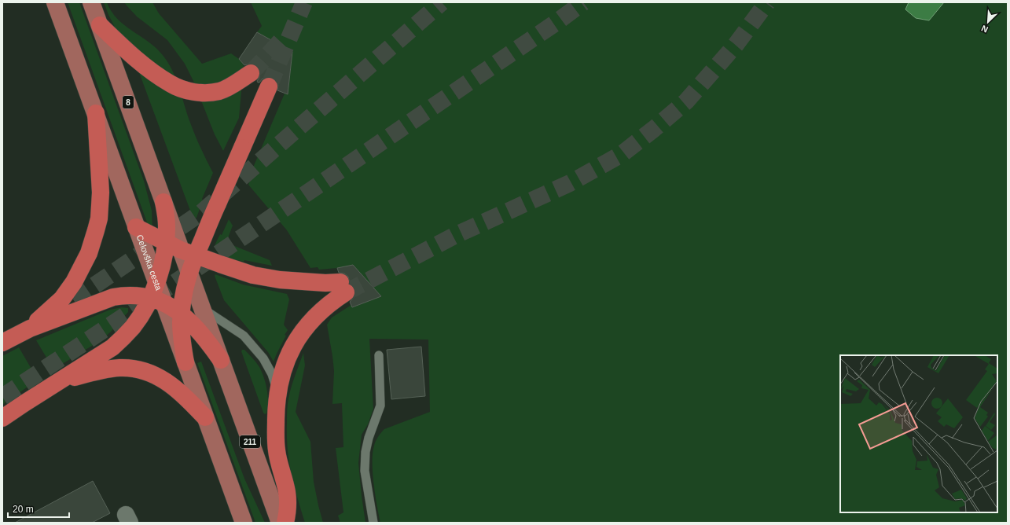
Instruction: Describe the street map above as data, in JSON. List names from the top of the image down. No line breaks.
{"streets":{"main road":["8","Celovška cesta","211"]},"scale_bar":"20 m","north":"bottom left"}
